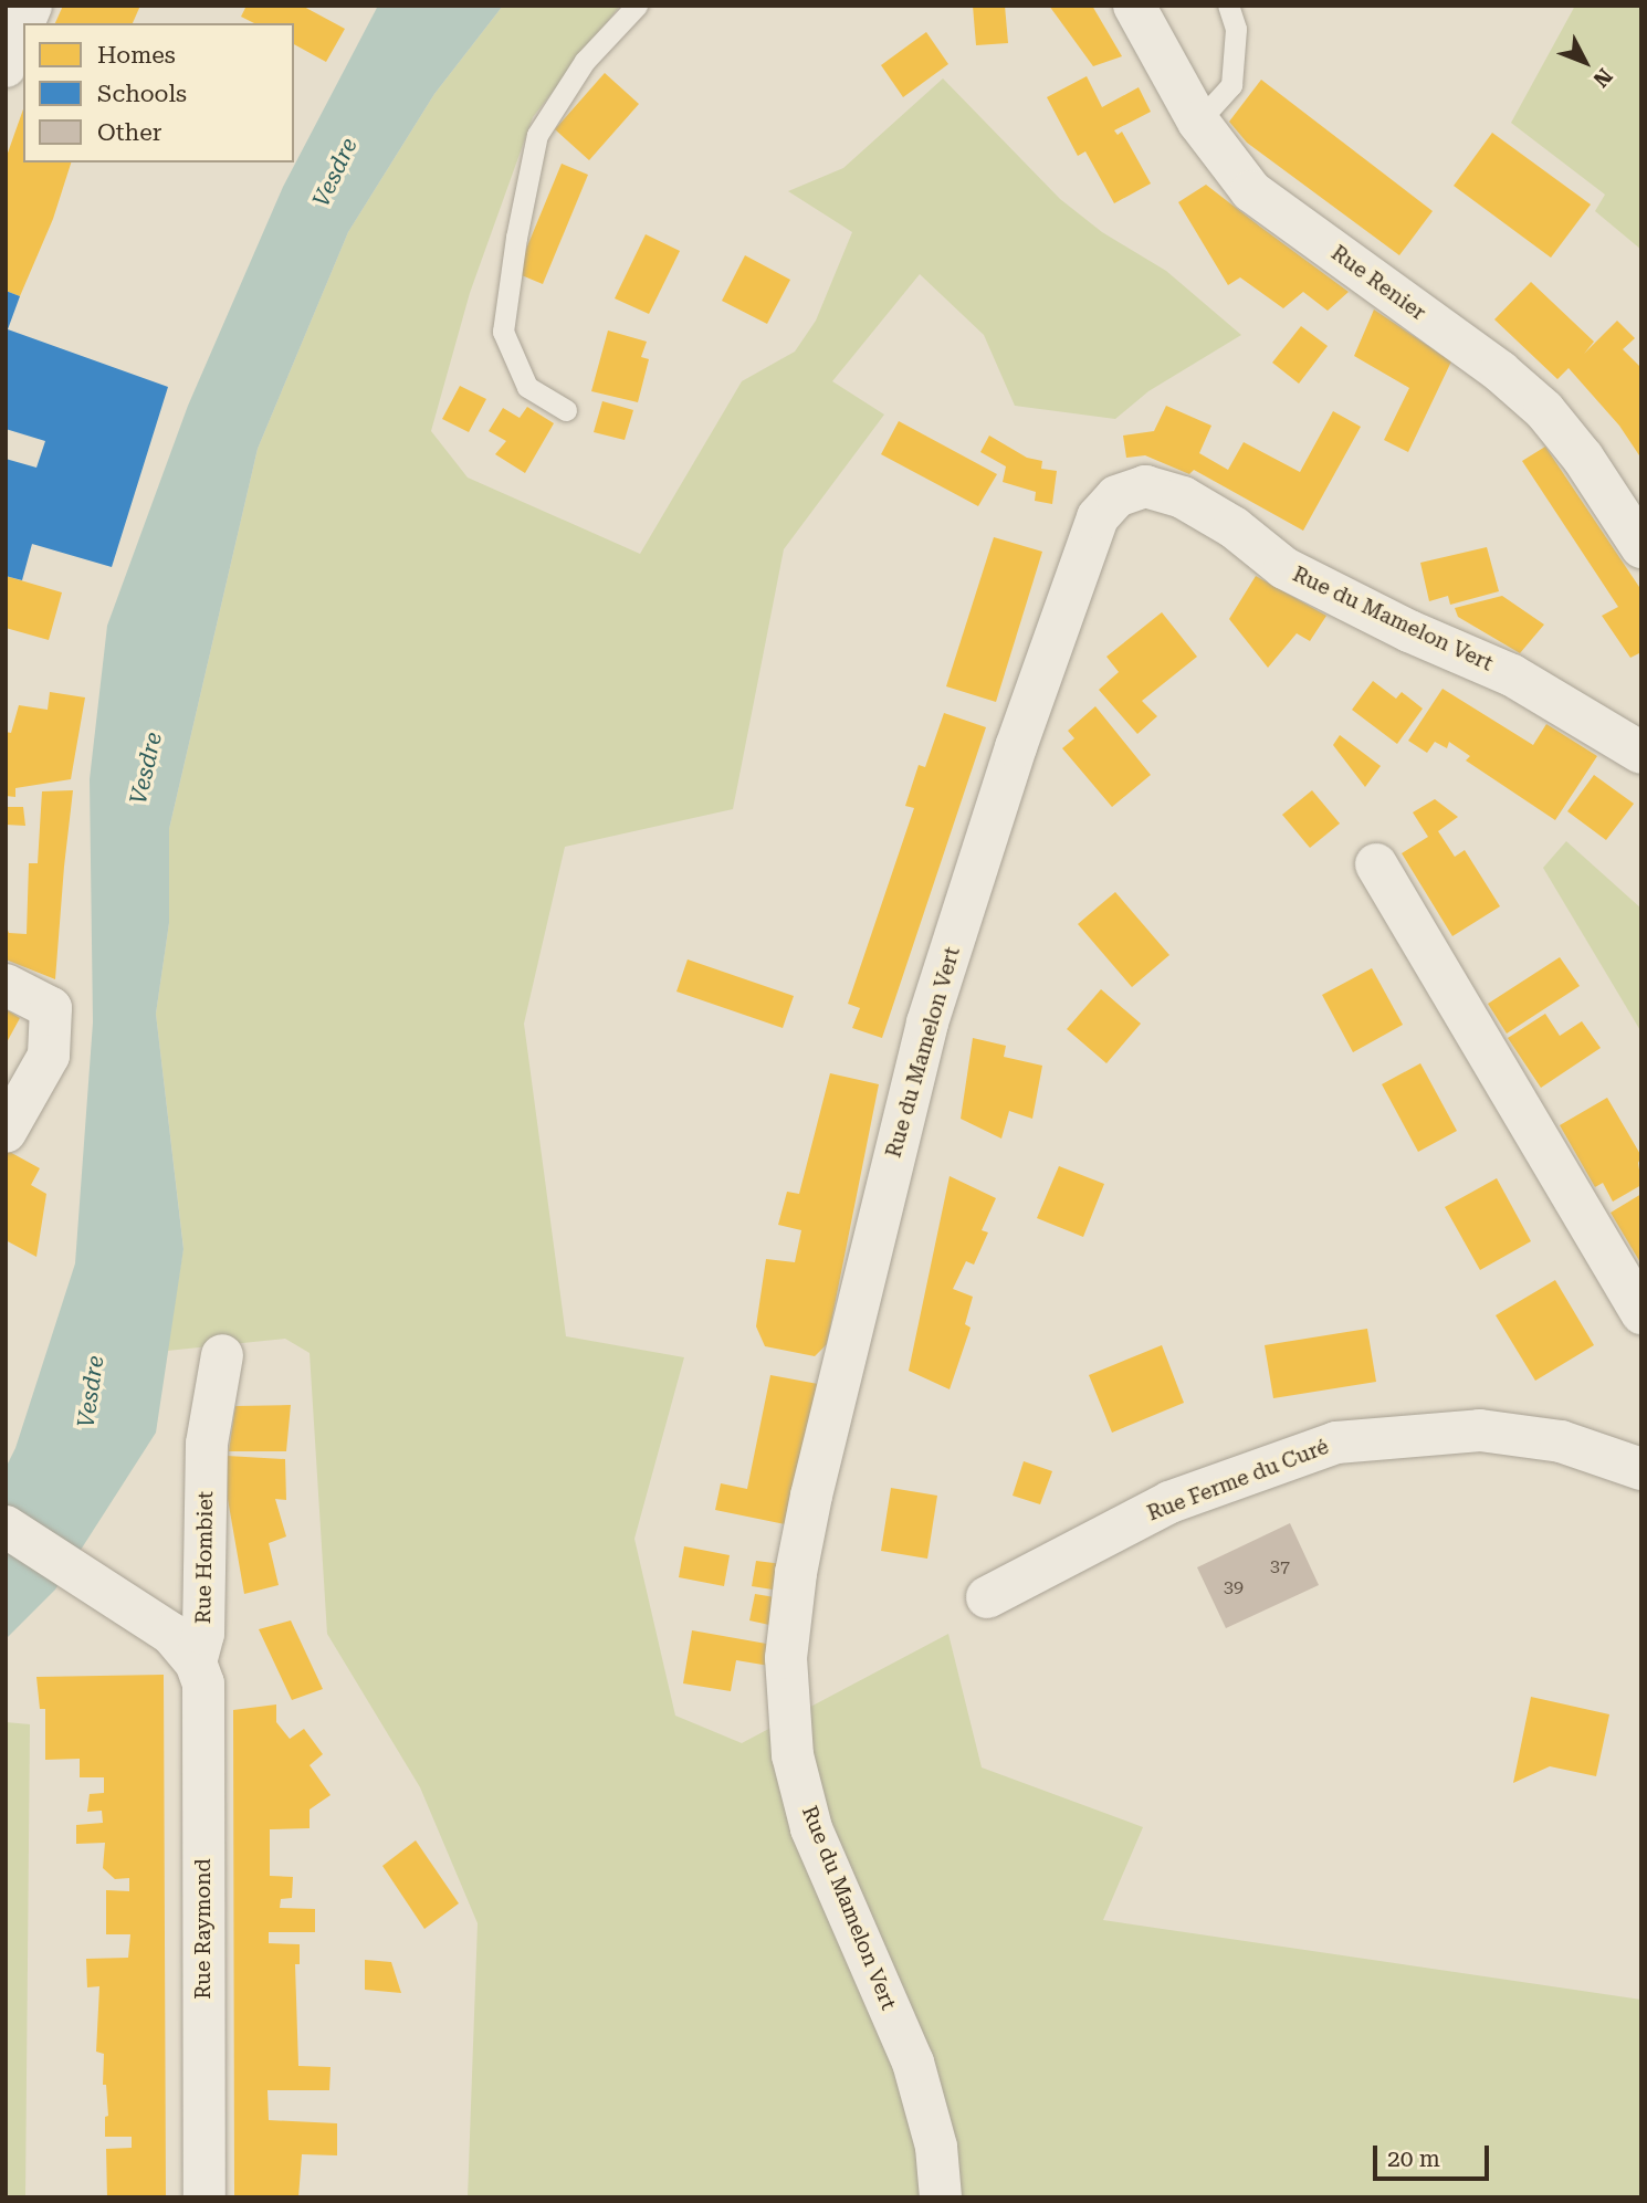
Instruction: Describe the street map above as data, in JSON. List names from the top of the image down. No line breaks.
{"streets":{"street":["Rue Renier","Rue du Mamelon Vert","Rue Ferme du Curé","Rue Hombiet","Rue Raymond"]},"crossings":[["Rue Hombiet","Rue Raymond"]],"water":["Vesdre"],"house_numbers":["37","39"],"legend":["Homes","Schools","Other"],"scale_bar":"20 m","north":"bottom right"}
